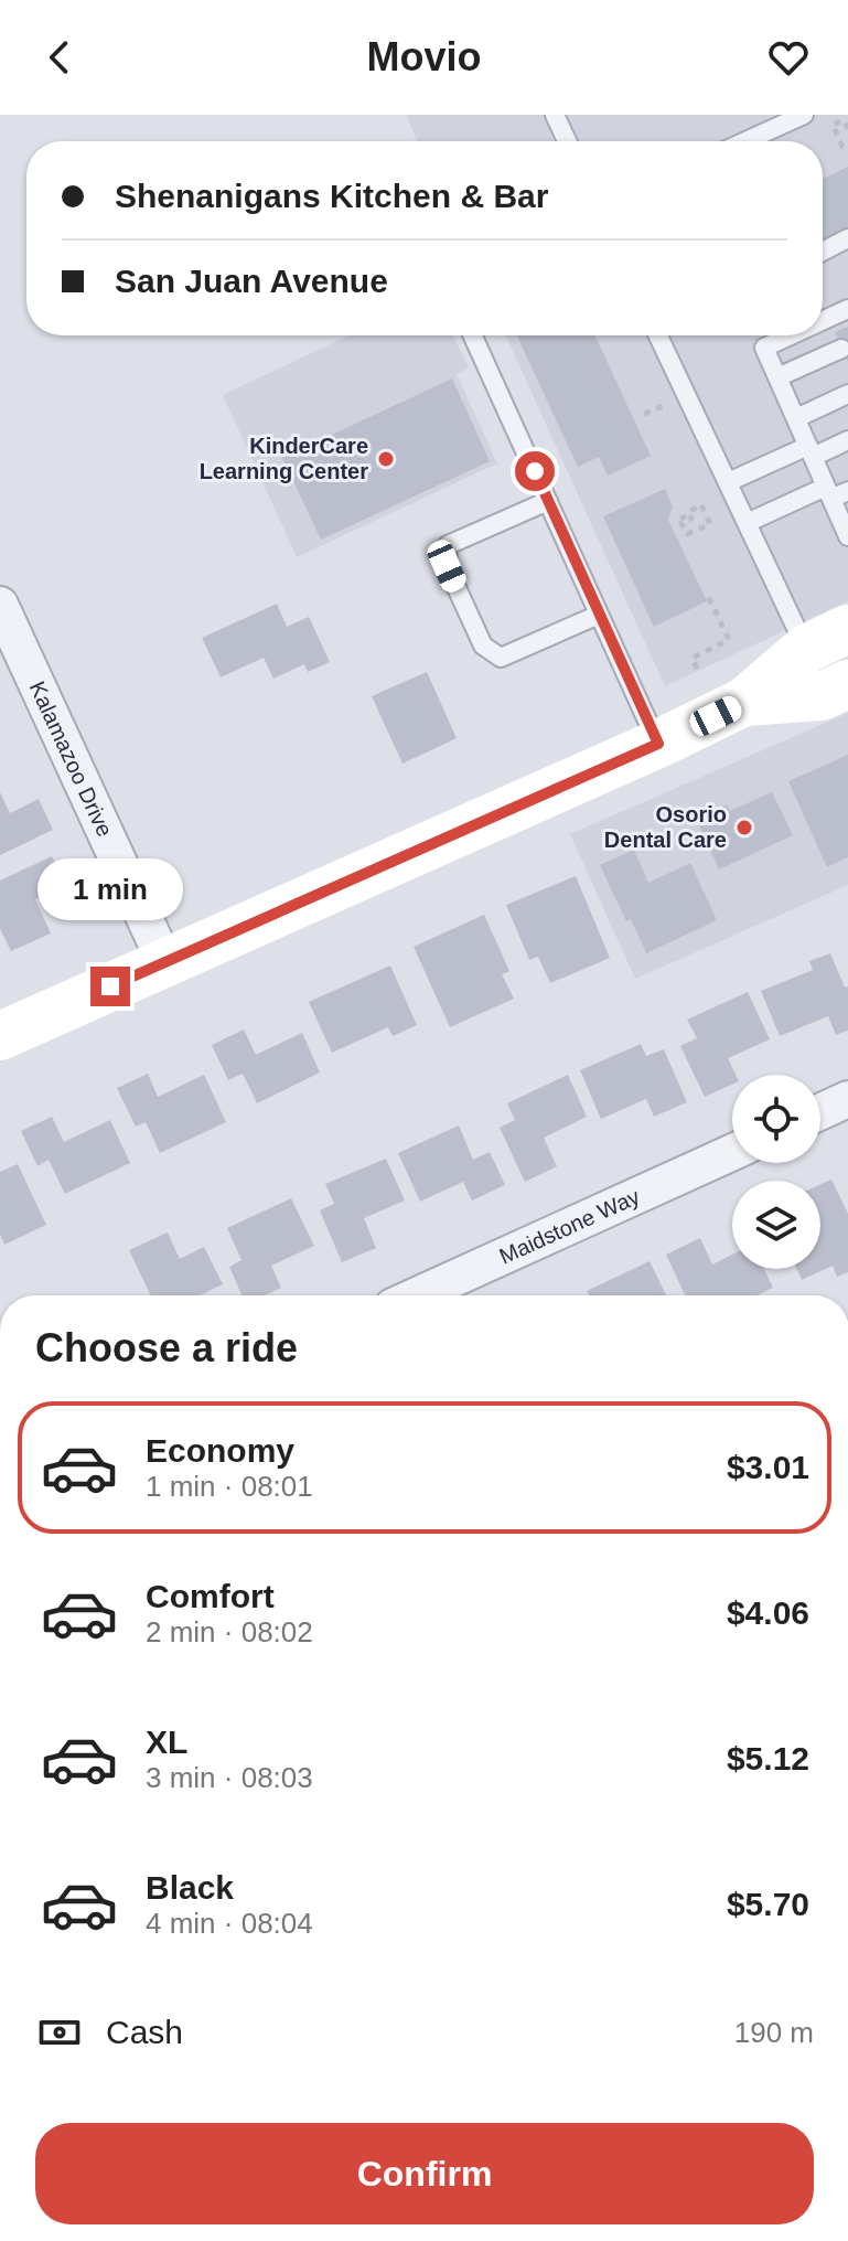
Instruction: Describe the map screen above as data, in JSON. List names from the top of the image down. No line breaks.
{"streets":{"street":["Kalamazoo Drive","Maidstone Way"]},"places":["KinderCare Learning Center","Osorio Dental Care"],"page":{"header":"Movio","banner":["Shenanigans Kitchen & Bar","San Juan Avenue"],"bubble":"1 min","heading":"Choose a ride","list":[{"name":"Economy","note":"1 min · 08:01","value":"$3.01"},{"name":"Comfort","note":"2 min · 08:02","value":"$4.06"},{"name":"XL","note":"3 min · 08:03","value":"$5.12"},{"name":"Black","note":"4 min · 08:04","value":"$5.70"}],"pay":["Cash","190 m"],"buttons":"Confirm"}}
